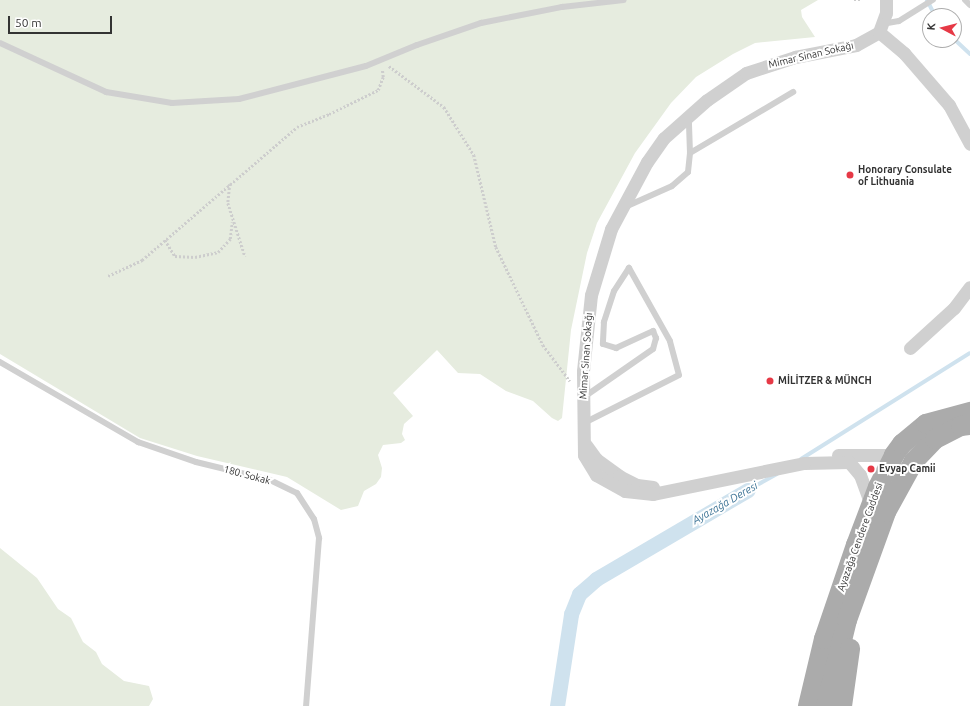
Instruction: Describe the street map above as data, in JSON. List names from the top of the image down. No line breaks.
{"streets":{"main road":["Ayazağa Cendere Caddesi"],"street":["Mimar Sinan Sokağı"],"lane":["180. Sokak"]},"water":["Ayazağa Deresi"],"places":["Honorary Consulate of Lithuania","MİLİTZER & MÜNCH","Evyap Camii"],"scale_bar":"50 m","north":"left"}
